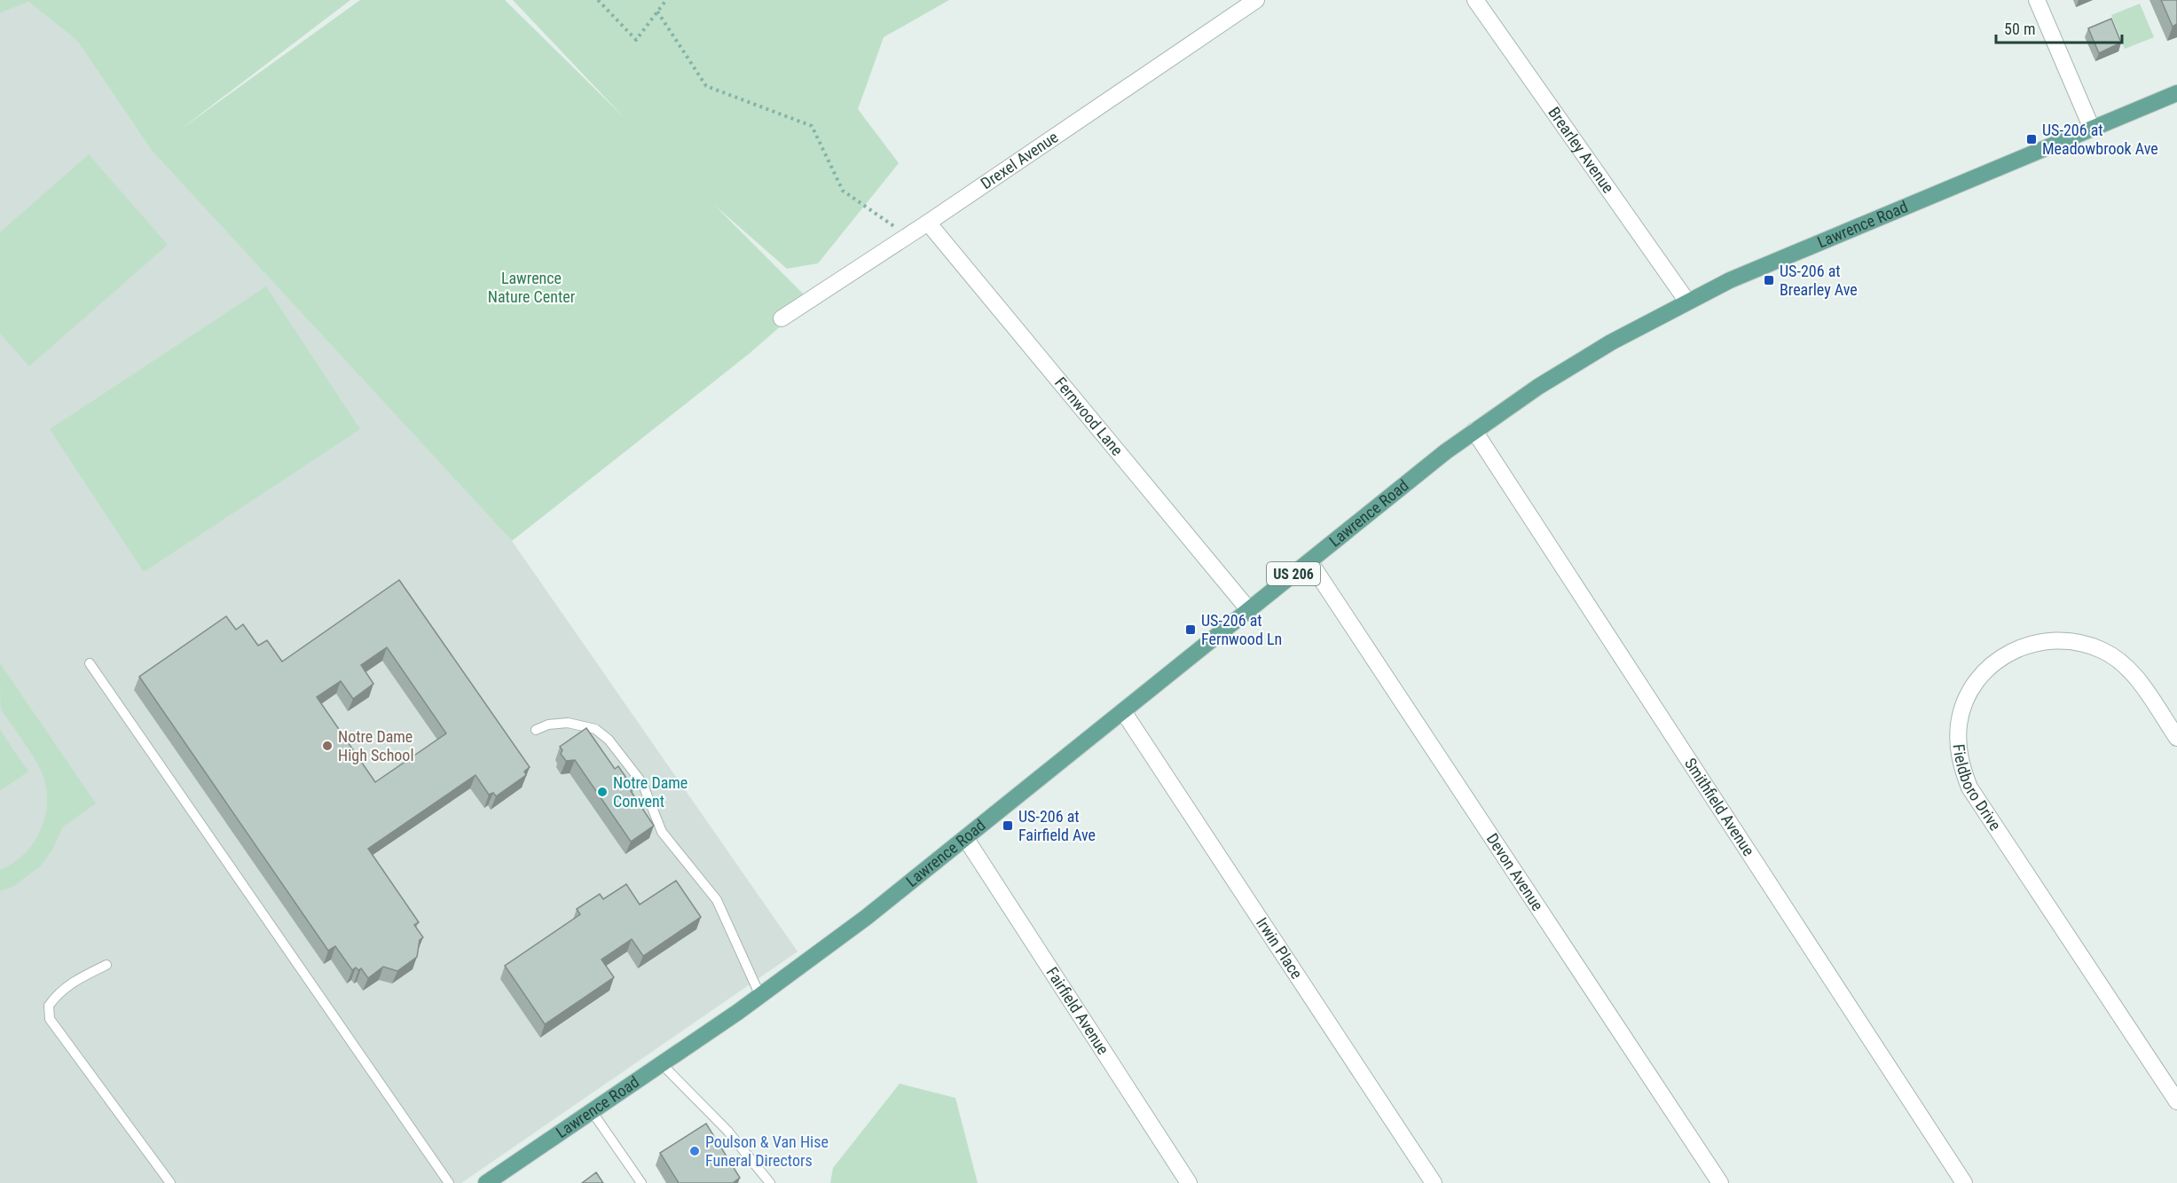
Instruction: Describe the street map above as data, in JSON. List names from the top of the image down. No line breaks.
{"streets":{"main road":["Lawrence Road","US 206"],"street":["Brearley Avenue","Drexel Avenue","Fernwood Lane","Fieldboro Drive","Smithfield Avenue","Devon Avenue","Irwin Place","Fairfield Avenue"]},"crossings":[["Brearley Avenue","Lawrence Road"],["Drexel Avenue","Fernwood Lane"],["Lawrence Road","Fernwood Lane"],["Lawrence Road","Smithfield Avenue"],["Lawrence Road","Devon Avenue"],["Lawrence Road","Irwin Place"],["Lawrence Road","Fairfield Avenue"]],"parks":["Lawrence Nature Center"],"places":{"transit":["US-206 at Meadowbrook Ave","US-206 at Brearley Ave","US-206 at Fernwood Ln","US-206 at Fairfield Ave"],"other":["Notre Dame High School","Notre Dame Convent","Poulson & Van Hise Funeral Directors"]},"scale_bar":"50 m"}
